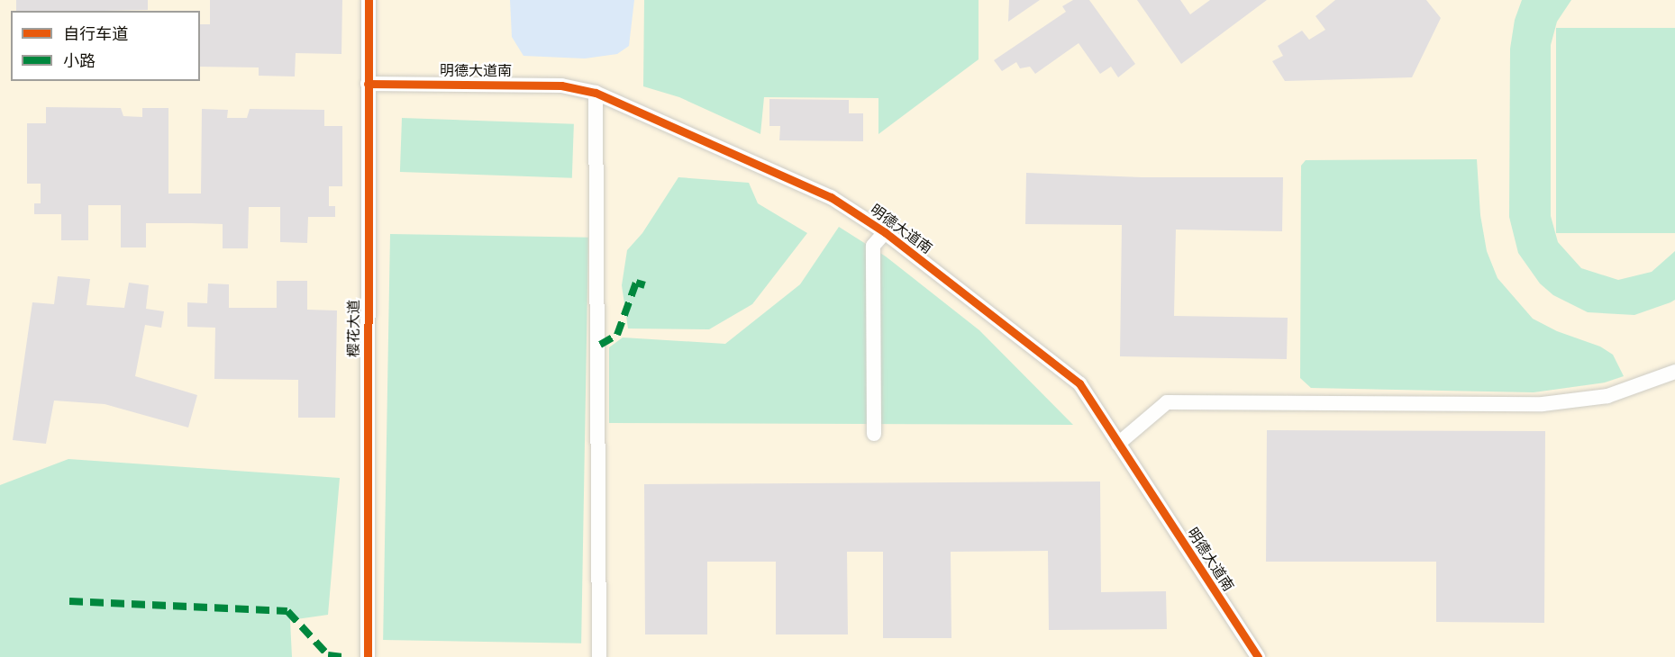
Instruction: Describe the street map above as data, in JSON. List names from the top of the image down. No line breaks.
{"streets":{"street":["明德大道南","樱花大道"]},"crossings":[["明德大道南","樱花大道"]],"legend":["自行车道","小路"]}
